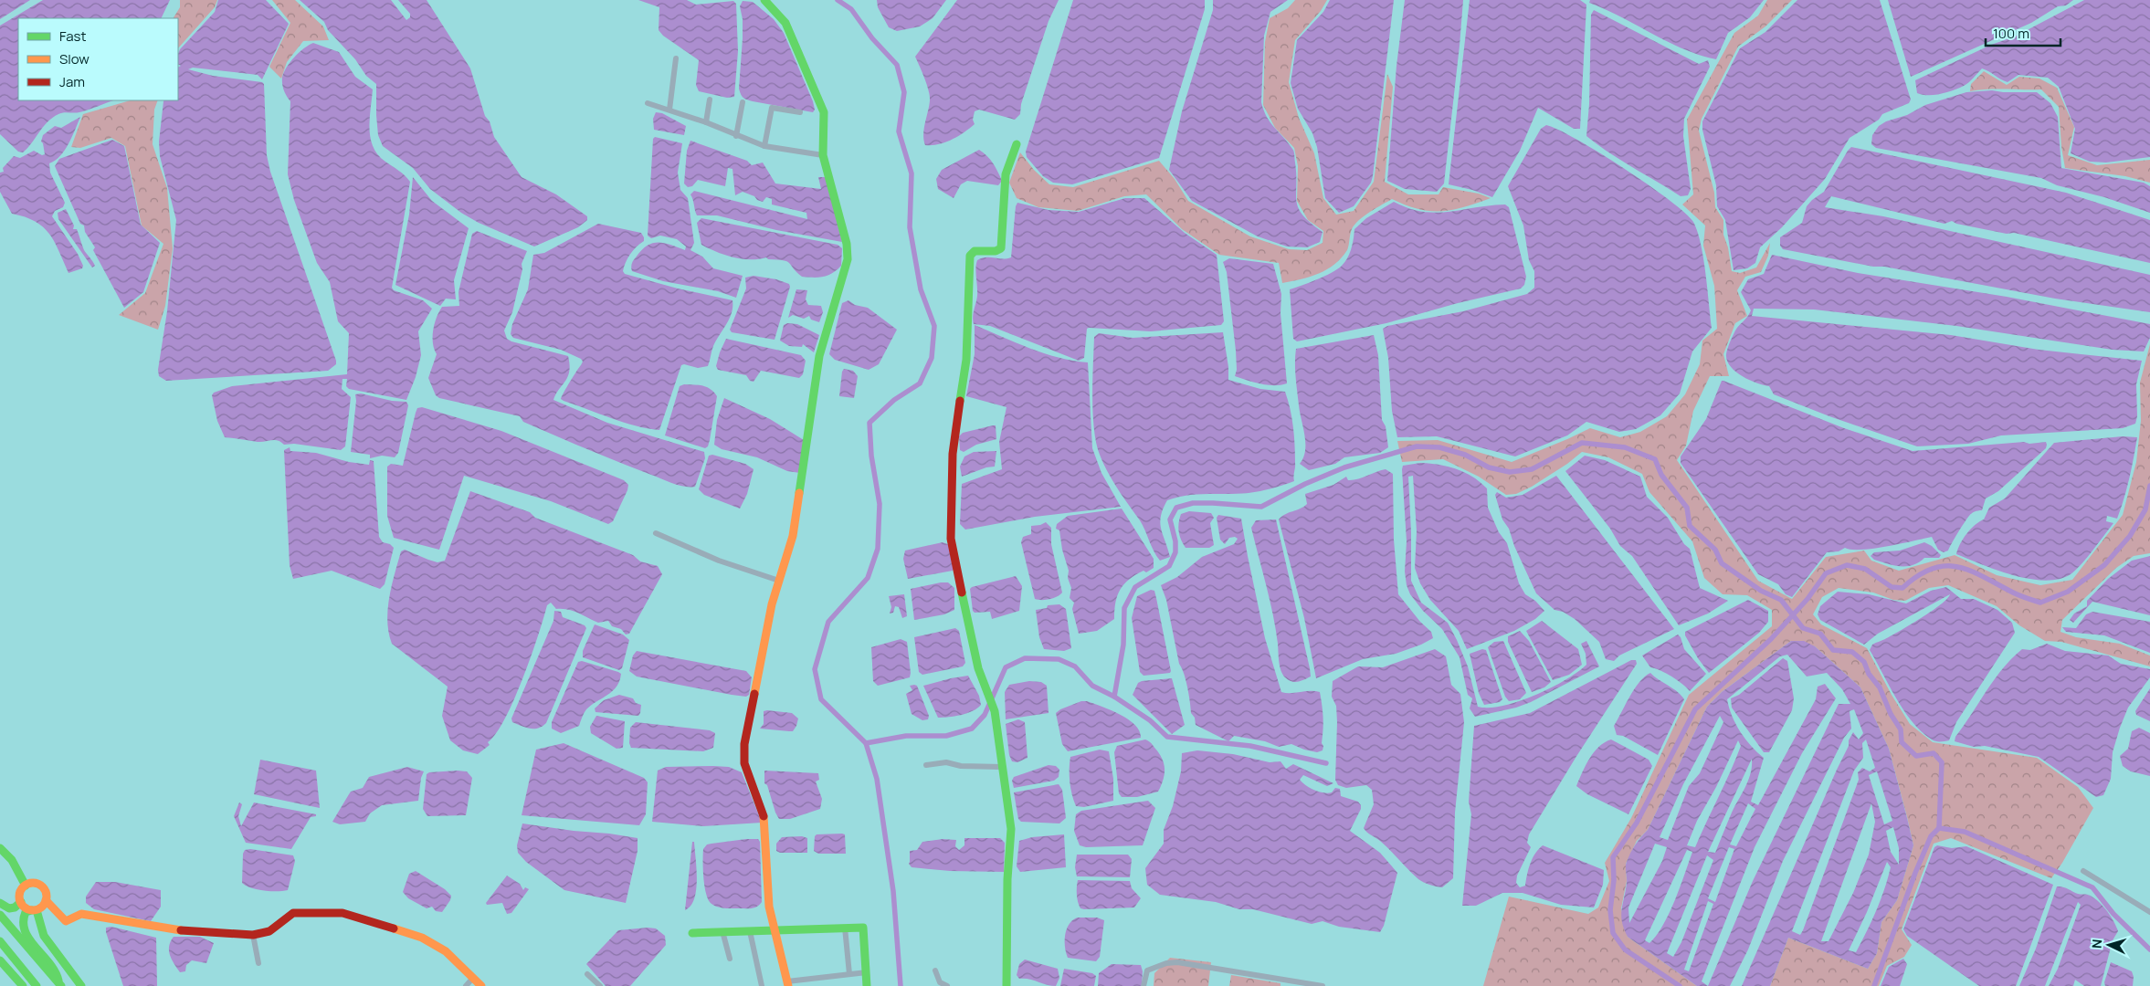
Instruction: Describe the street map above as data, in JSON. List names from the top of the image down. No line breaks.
{"legend":["Fast","Slow","Jam"],"scale_bar":"100 m","north":"left"}
